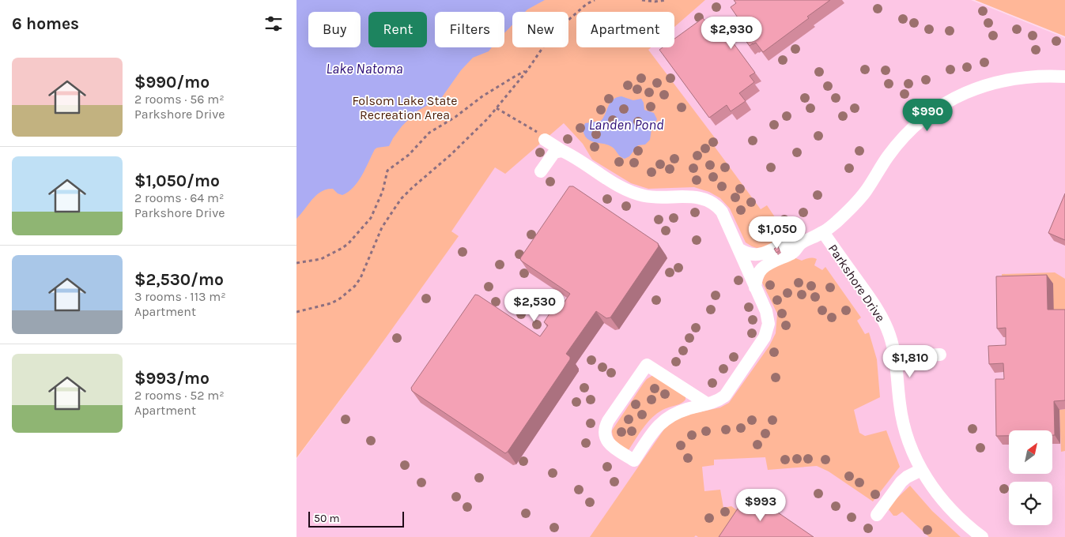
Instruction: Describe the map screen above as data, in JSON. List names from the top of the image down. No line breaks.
{"streets":{"street":["Parkshore Drive"]},"water":["Lake Natoma","Landen Pond"],"parks":["Folsom Lake State Recreation Area"],"scale_bar":"50 m","north":"top right","page":{"heading":"6 homes","chip":["Buy","Rent","Filters","New","Apartment"],"price":["$2,930","$990","$1,050","$2,530","$1,810","$993"],"list":[{"name":"$990/mo","note":"2 rooms · 56 m² · Parkshore Drive"},{"name":"$1,050/mo","note":"2 rooms · 64 m² · Parkshore Drive"},{"name":"$2,530/mo","note":"3 rooms · 113 m² · Apartment"},{"name":"$993/mo","note":"2 rooms · 52 m² · Apartment"}],"scale":"50 m"}}
